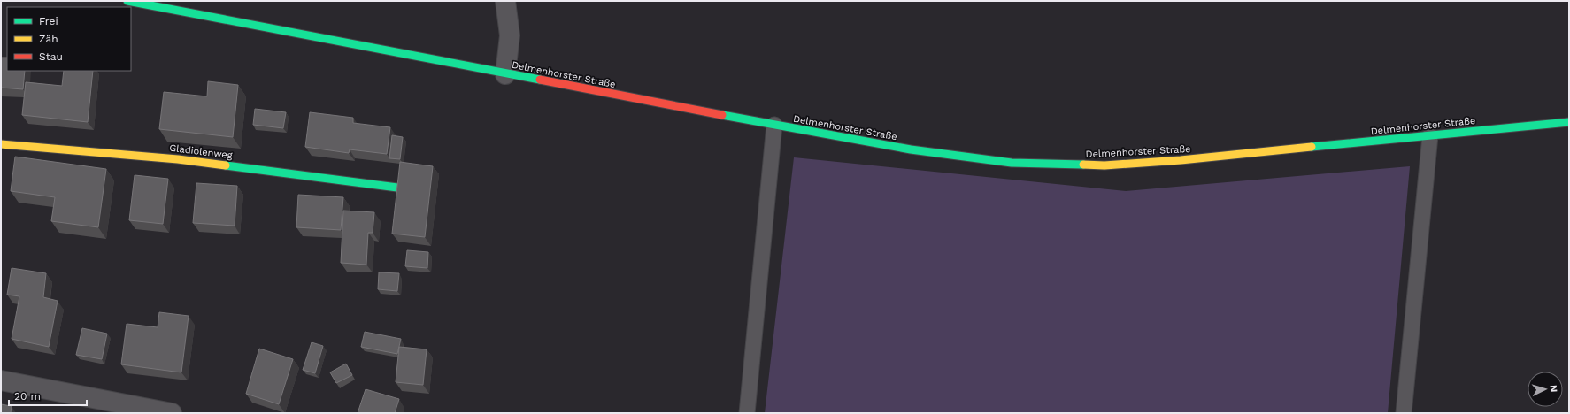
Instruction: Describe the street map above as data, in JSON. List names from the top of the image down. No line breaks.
{"streets":{"street":["Delmenhorster Straße","Gladiolenweg"]},"legend":["Frei","Zäh","Stau"],"scale_bar":"20 m","north":"right"}
